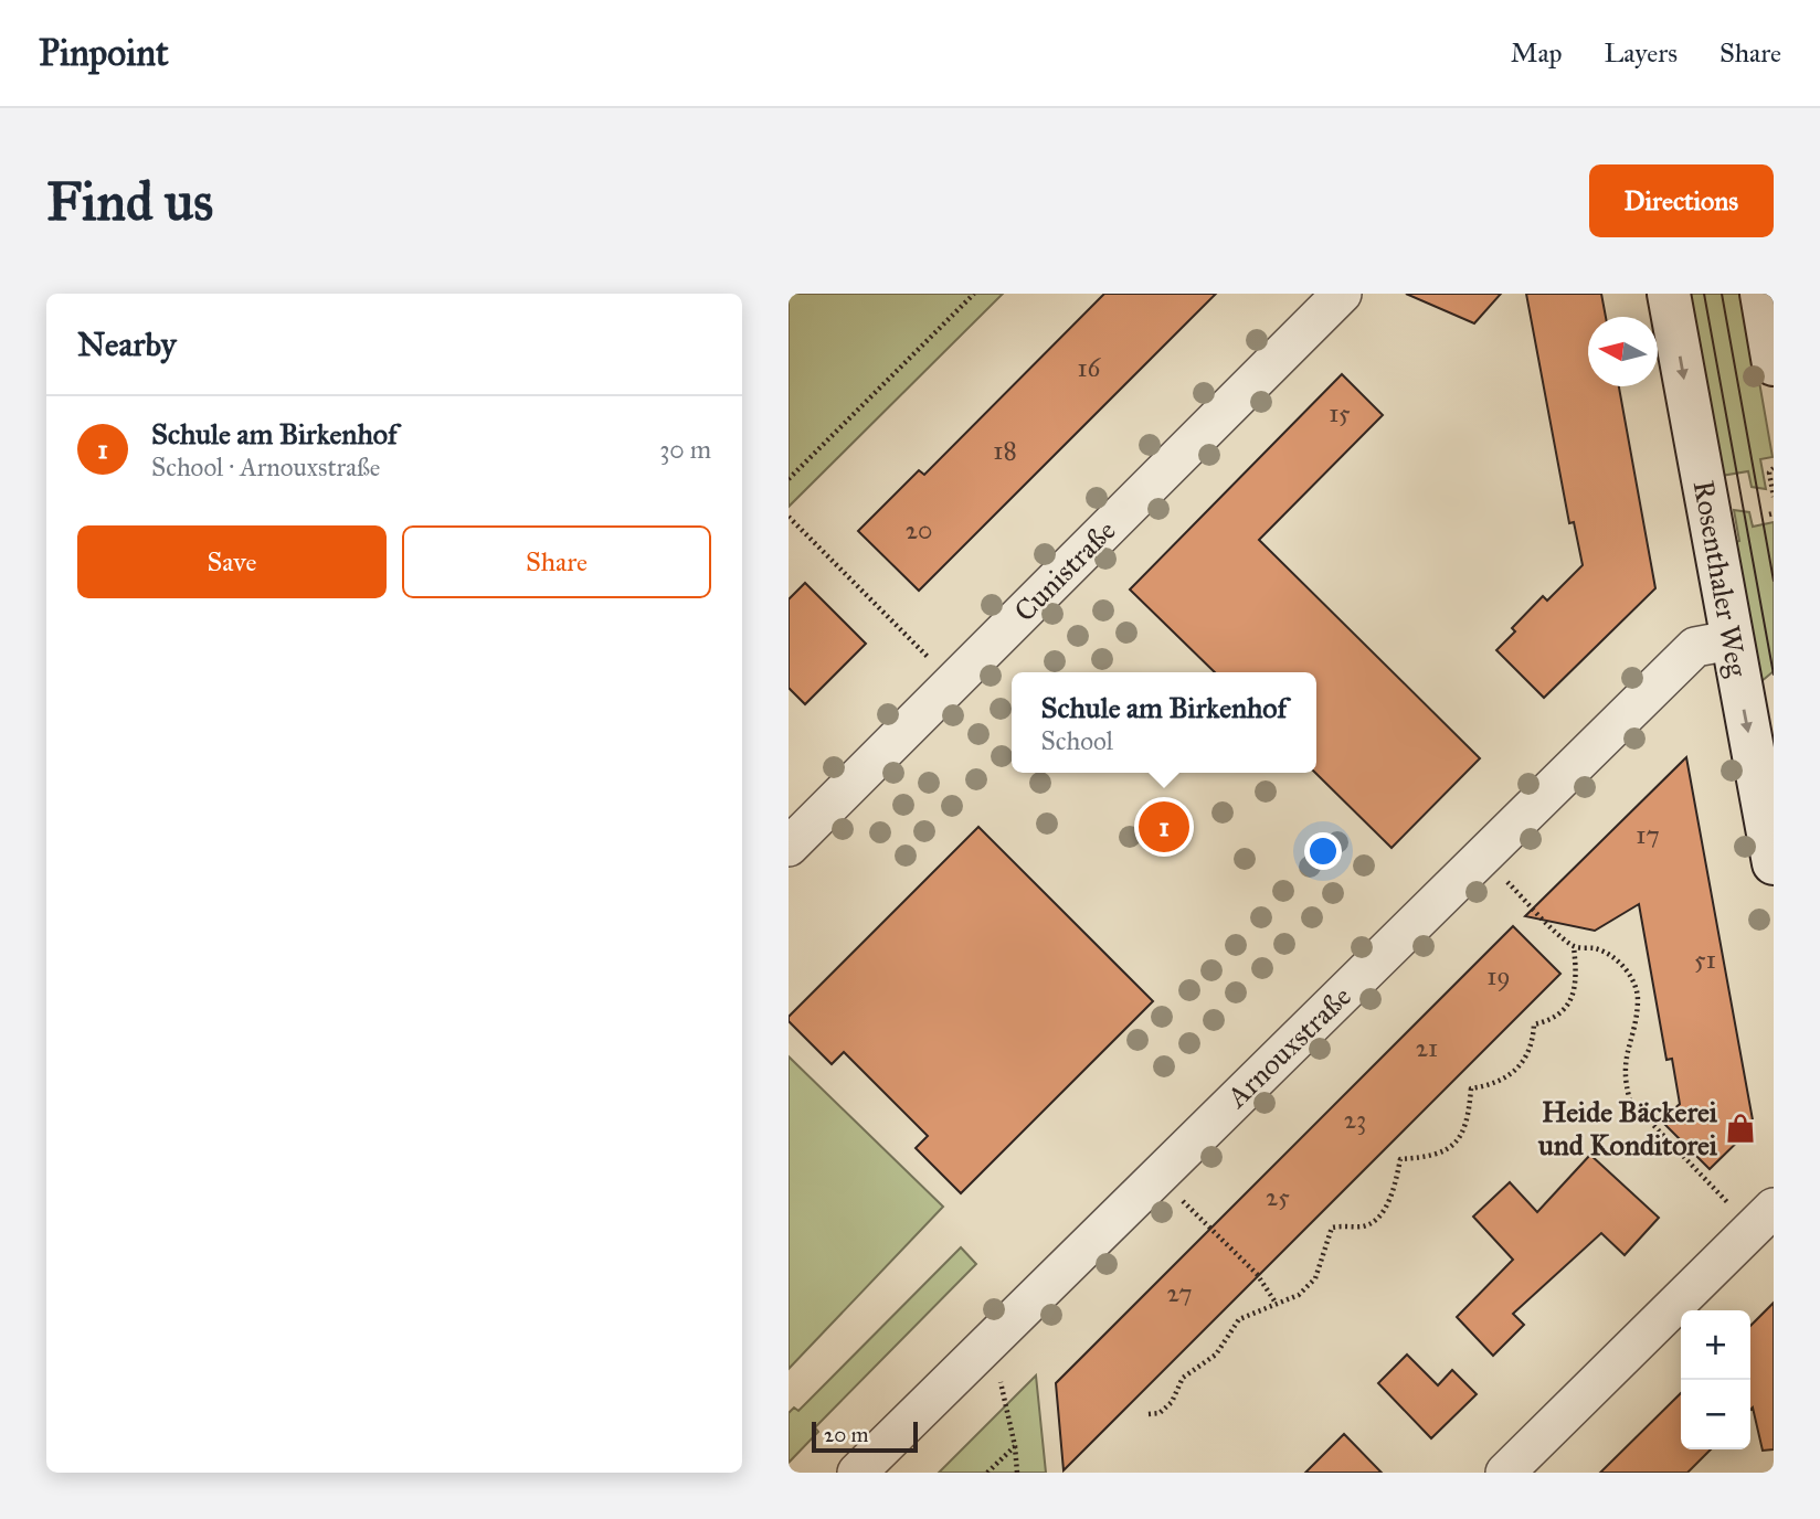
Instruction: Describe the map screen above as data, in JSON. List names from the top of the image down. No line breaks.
{"streets":{"main road":["Rosenthaler Weg"],"street":["Cunistraße","Arnouxstraße"]},"crossings":[["Rosenthaler Weg","Arnouxstraße"]],"one_way":["Rosenthaler Weg"],"places":{"shop":["Heide Bäckerei und Konditorei"]},"house_numbers":["16","15","18","20","17","51","19","21","23","25","27"],"scale_bar":"20 m","north":"left","page":{"header":"Pinpoint","nav":["Map","Layers","Share"],"buttons":["Directions",["Save","Share"]],"title":"Find us","heading":"Nearby","list":[{"mark":"1","name":"Schule am Birkenhof","note":"School · Arnouxstraße","value":"30 m"}],"popup":["Schule am Birkenhof","School"],"pins":"1","map_buttons":["+","−"],"scale":"20 m"}}
